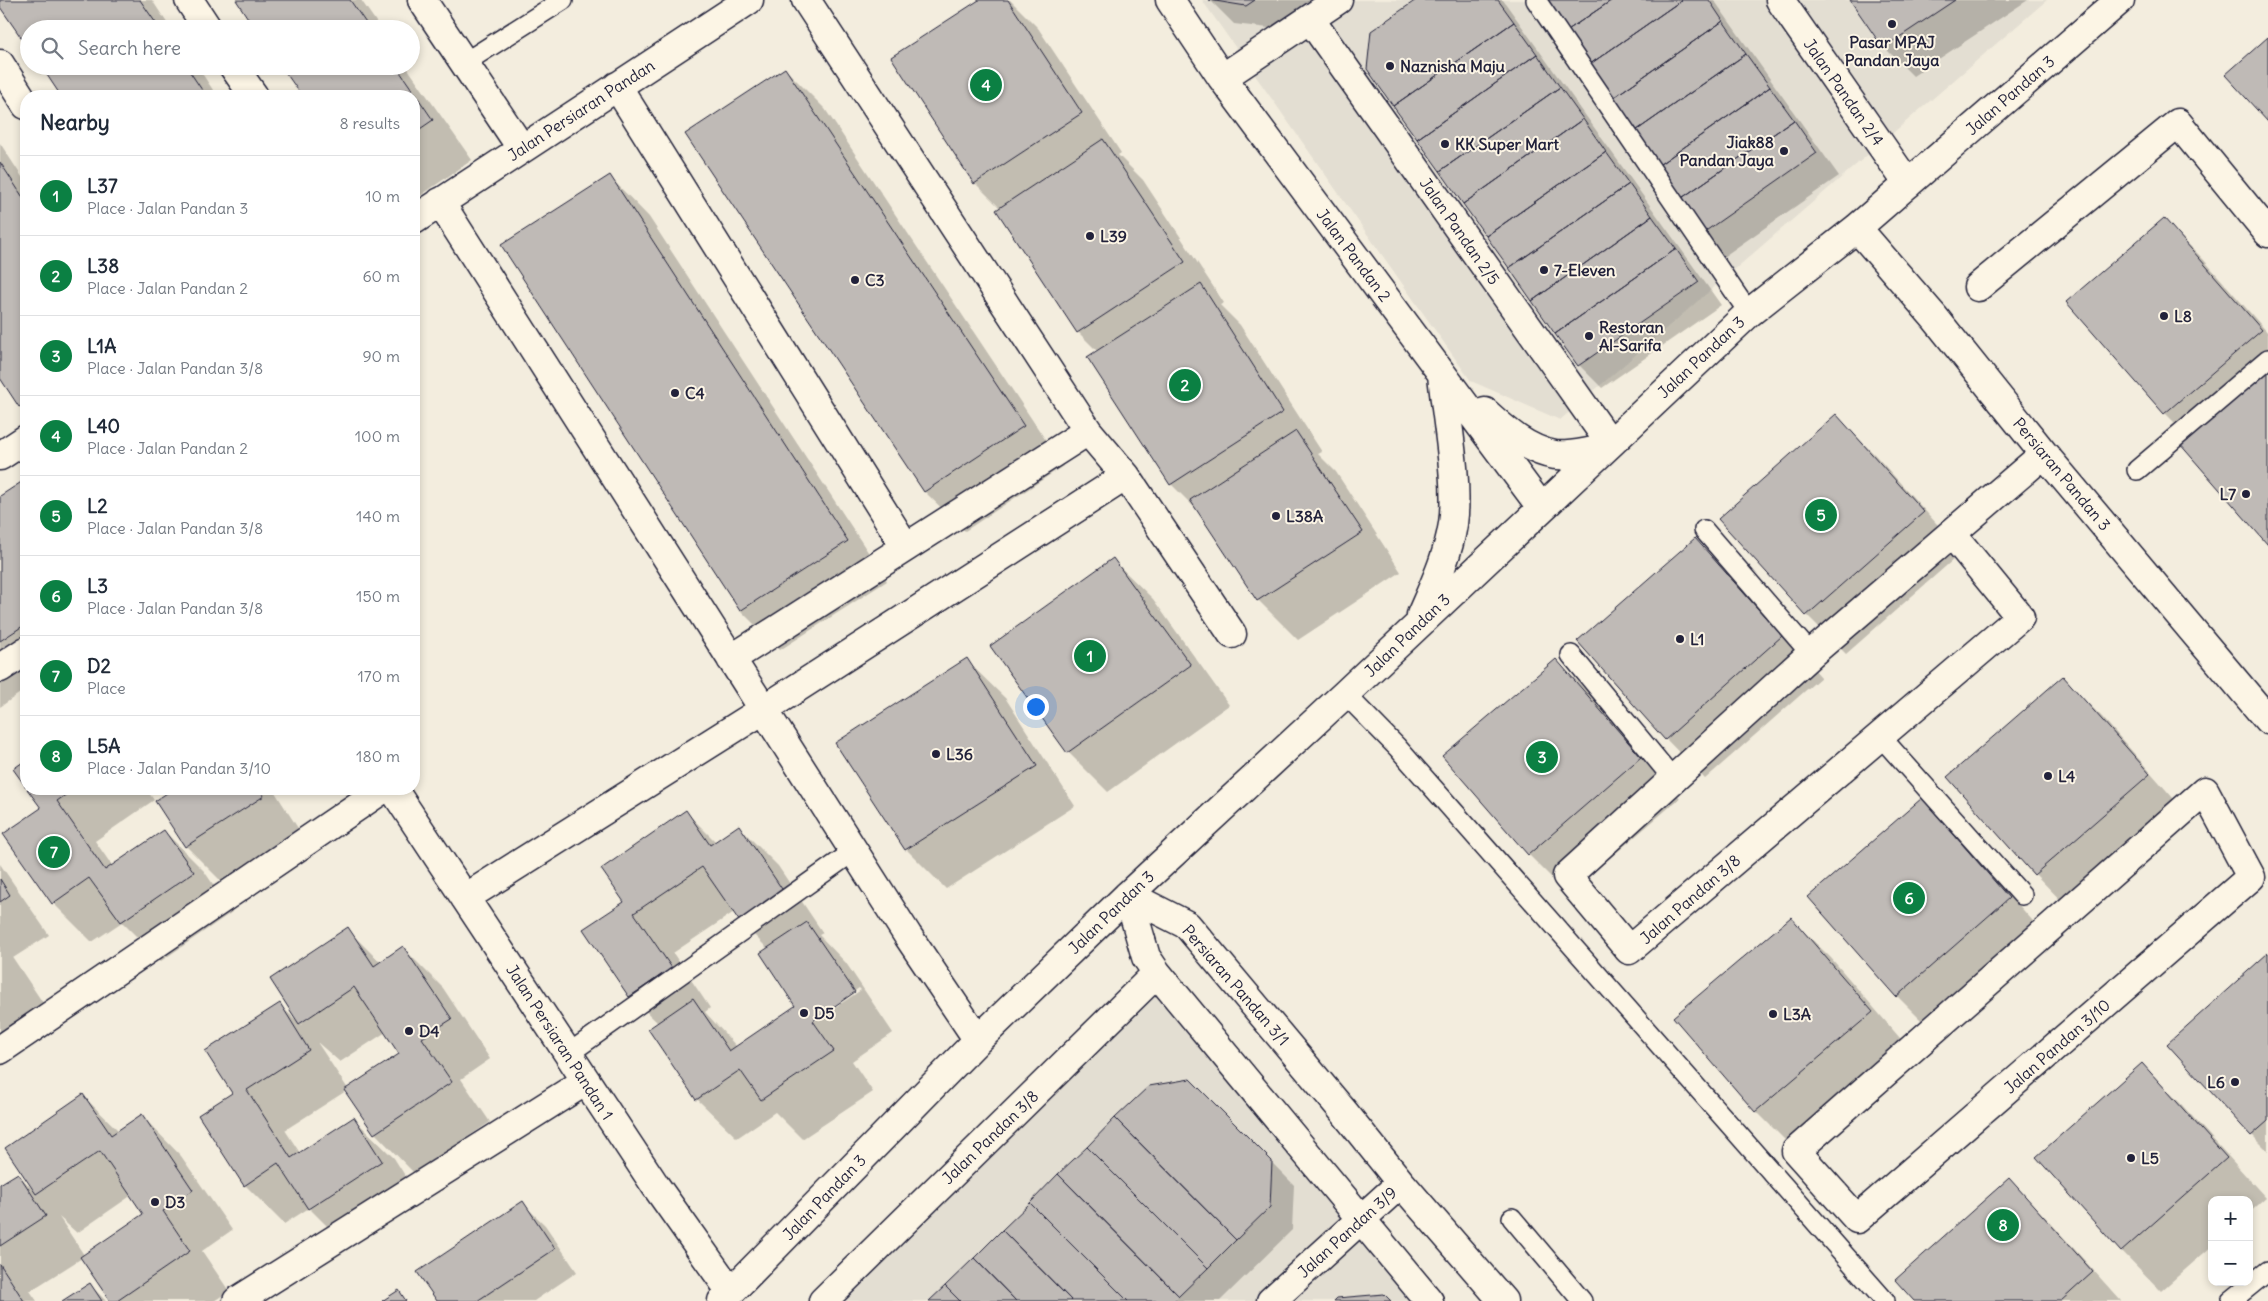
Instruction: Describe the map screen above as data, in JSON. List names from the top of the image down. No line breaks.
{"streets":{"street":["Jalan Pandan 2/4","Jalan Pandan 3","Jalan Persiaran Pandan","Jalan Pandan 2/5","Jalan Pandan 2","Persiaran Pandan 3","Jalan Pandan 3/8","Persiaran Pandan 3/1","Jalan Persiaran Pandan 1","Jalan Pandan 3/10","Jalan Pandan 3/9"]},"crossings":[["Jalan Pandan 2/4","Jalan Pandan 3"],["Jalan Pandan 3","Jalan Pandan 2/5"],["Jalan Pandan 3","Jalan Pandan 2"],["Jalan Pandan 3","Persiaran Pandan 3"],["Jalan Pandan 3","Persiaran Pandan 3/1"],["Jalan Pandan 3","Jalan Persiaran Pandan 1"],["Persiaran Pandan 3","Jalan Pandan 3/8"],["Persiaran Pandan 3/1","Jalan Pandan 3/9"]],"places":["Pasar MPAJ Pandan Jaya","Naznisha Maju","KK Super Mart","Jiak88 Pandan Jaya","L39","7-Eleven","C3","L8","Restoran Al-Sarifa","C4","L7","L38A","L1","L36","L4","D5","L3A","D4","L6","L5","D3"],"page":{"search":"Search here","pins":["4","2","5","1","3","7","6","8"],"heading":["Nearby","8 results"],"list":[{"mark":"1","name":"L37","note":"Place · Jalan Pandan 3","value":"10 m"},{"mark":"2","name":"L38","note":"Place · Jalan Pandan 2","value":"60 m"},{"mark":"3","name":"L1A","note":"Place · Jalan Pandan 3/8","value":"90 m"},{"mark":"4","name":"L40","note":"Place · Jalan Pandan 2","value":"100 m"},{"mark":"5","name":"L2","note":"Place · Jalan Pandan 3/8","value":"140 m"},{"mark":"6","name":"L3","note":"Place · Jalan Pandan 3/8","value":"150 m"},{"mark":"7","name":"D2","note":"Place","value":"170 m"},{"mark":"8","name":"L5A","note":"Place · Jalan Pandan 3/10","value":"180 m"}],"map_buttons":["+","−"]}}
